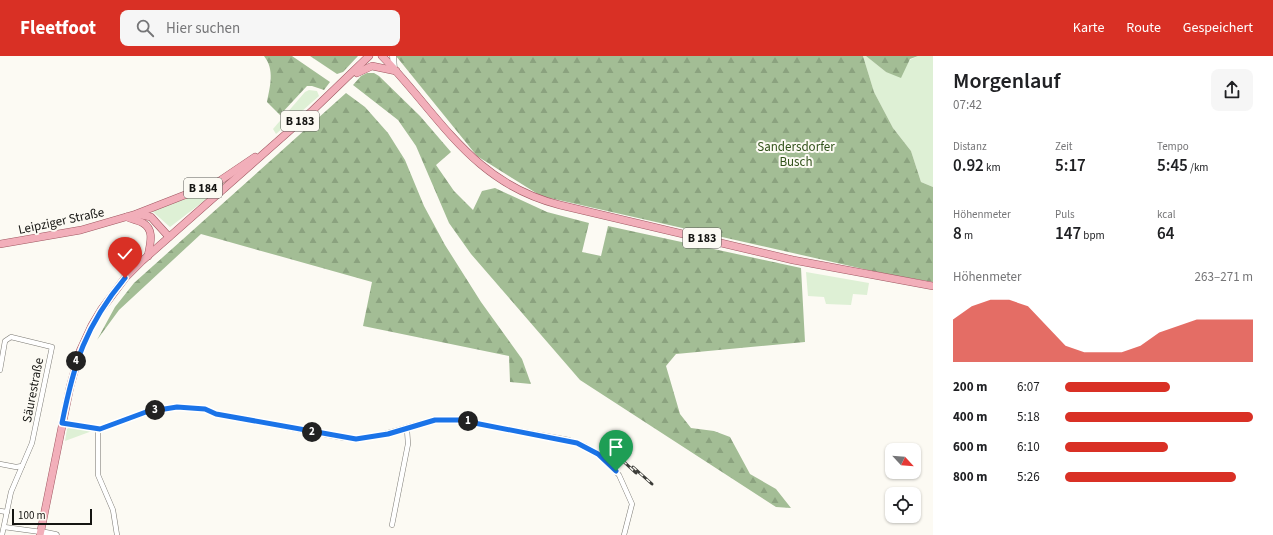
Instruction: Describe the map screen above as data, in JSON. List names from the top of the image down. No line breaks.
{"streets":{"main road":["B 183","B 184","Leipziger Straße"],"street":["Säurestraße"]},"crossings":[["B 183","B 184"],["B 184","Leipziger Straße"]],"parks":["Sandersdorfer Busch"],"scale_bar":"100 m","north":"bottom right","page":{"header":"Fleetfoot","search":"Hier suchen","nav":["Karte","Route","Gespeichert"],"heading":["Morgenlauf","07:42"],"stats":[["Distanz","0.92 km"],["Zeit","5:17"],["Tempo","5:45 /km"],["Höhenmeter","8 m"],["Puls","147 bpm"],["kcal","64"]],"chart":["Höhenmeter","263–271 m"],"pins":["4","3","1","2"],"list":[{"name":"200 m","note":"6:07"},{"name":"400 m","note":"5:18"},{"name":"600 m","note":"6:10"},{"name":"800 m","note":"5:26"}],"scale":"100 m"}}
